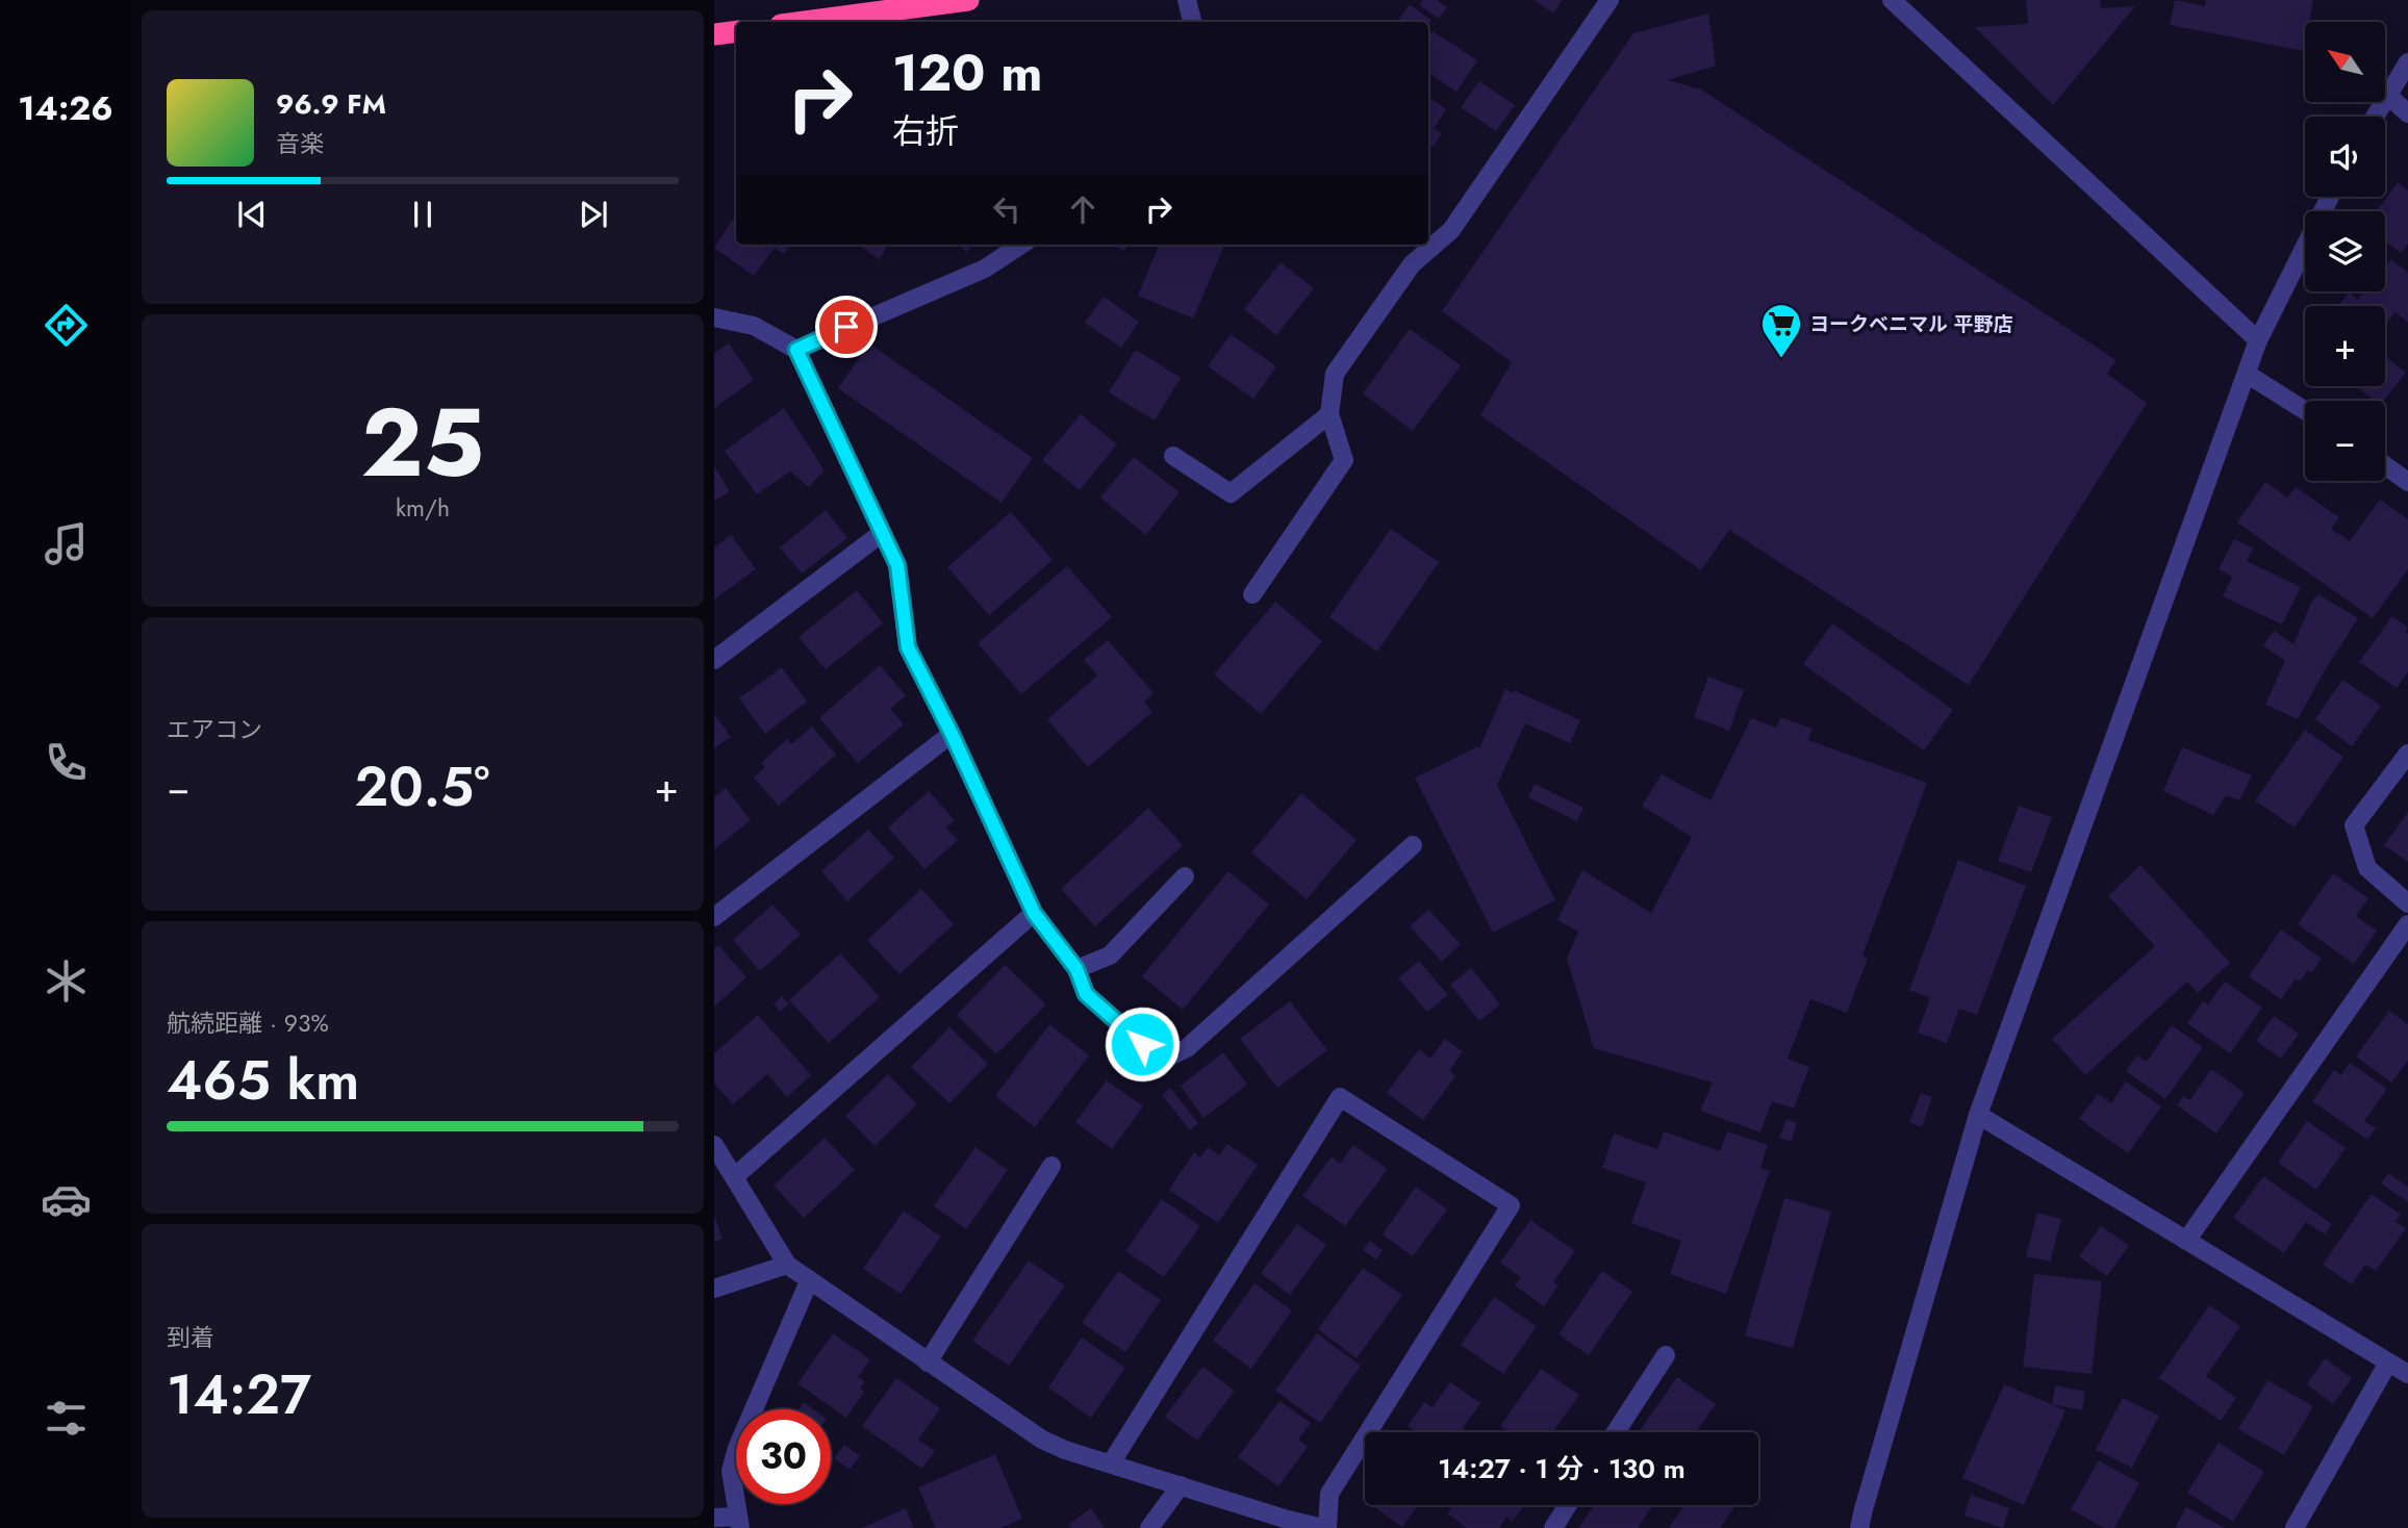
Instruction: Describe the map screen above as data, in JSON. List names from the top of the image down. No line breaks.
{"places":{"supermarket":["ヨークベニマル 平野店"]},"north":"top left","page":{"tabs":"14:26","map_buttons":["+","−"],"turn":["120 m","右折"],"song":["96.9 FM","音楽"],"tile":[["25","km/h"],"エアコン",["航続距離 · 93%","465 km"],["到着","14:27"]],"heat":["−","20.5°","+"],"limit":"30","trip":"14:27 · 1 分 · 130 m"}}
